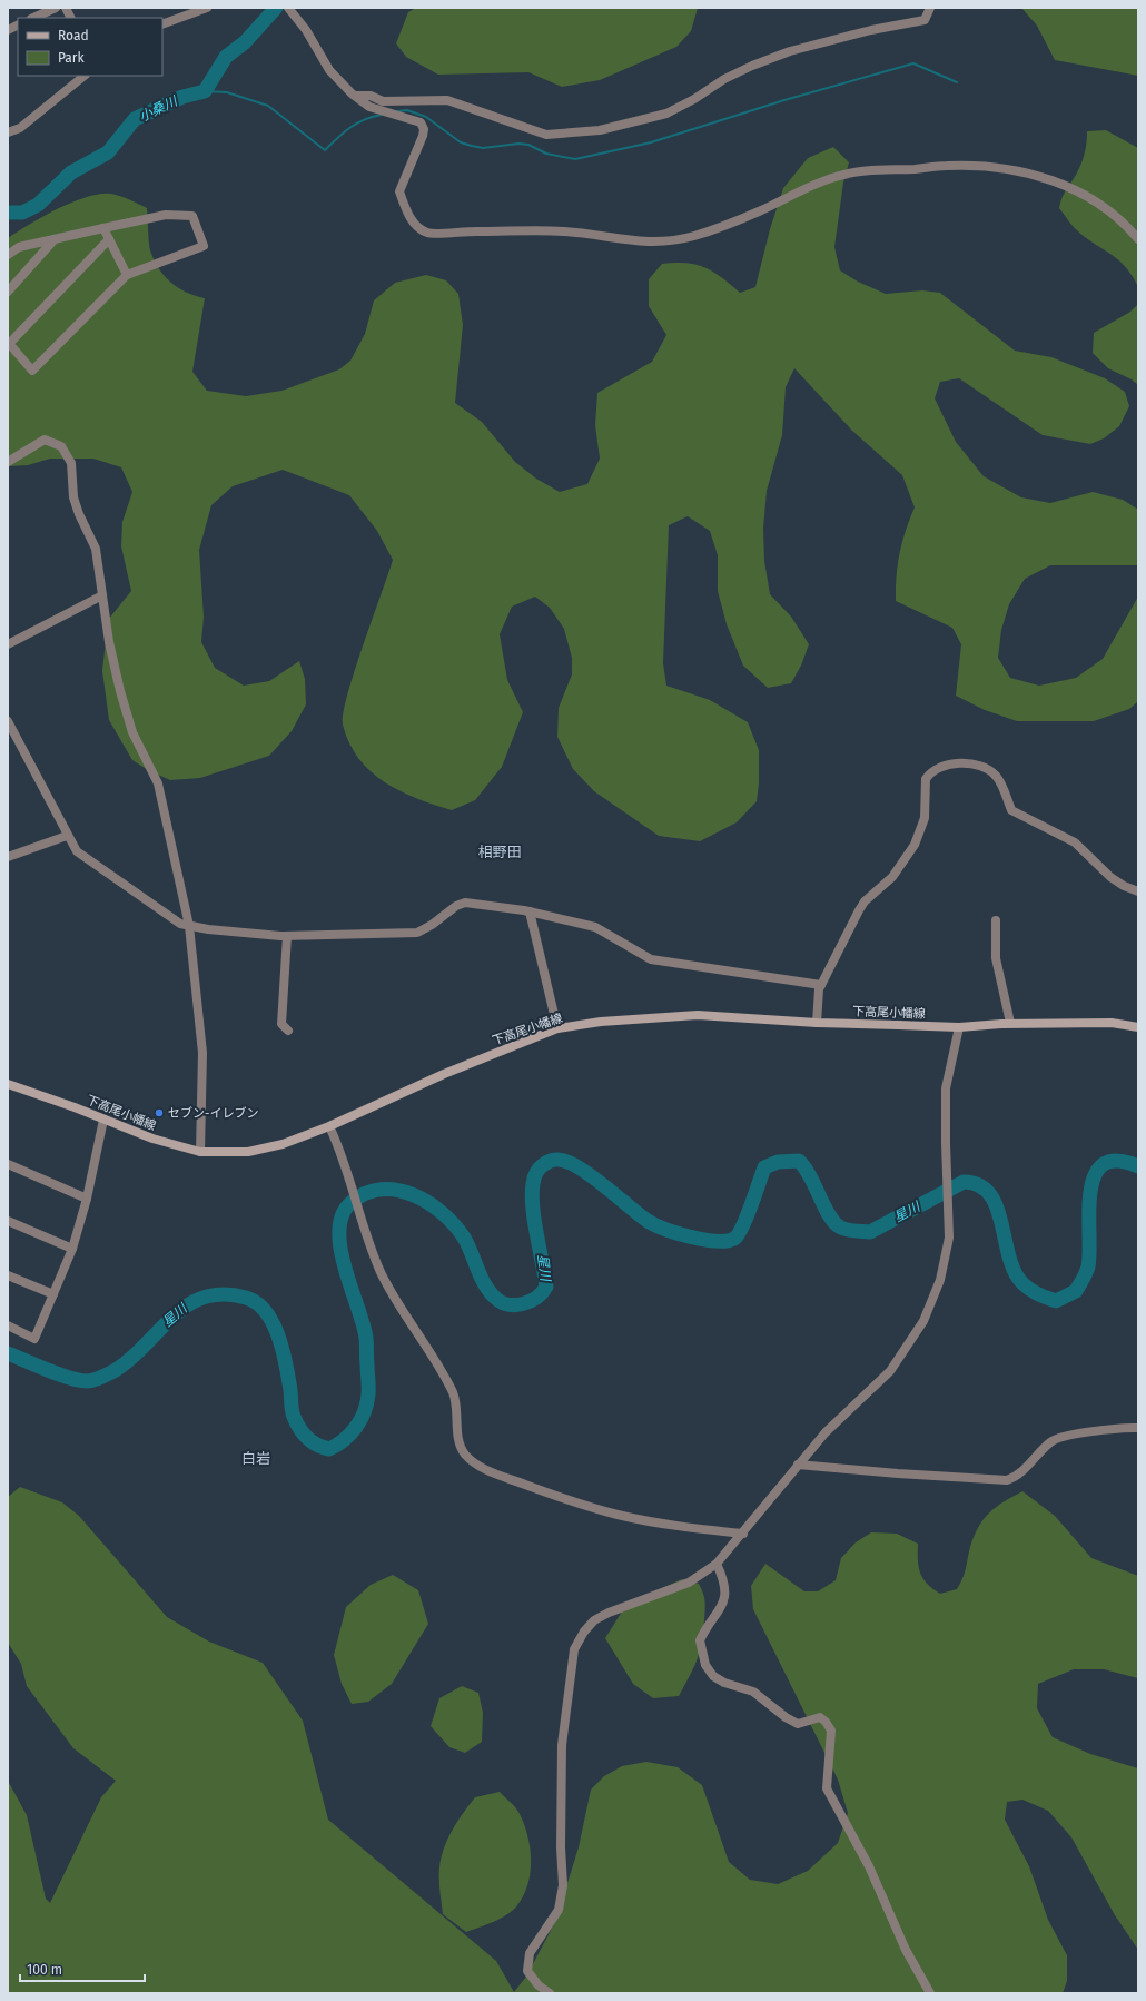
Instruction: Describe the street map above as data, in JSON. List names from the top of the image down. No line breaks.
{"streets":{"main road":["下高尾小幡線"]},"districts":["相野田","白岩"],"water":["小桑川","星川"],"places":["セブン-イレブン"],"legend":["Road","Park"],"scale_bar":"100 m"}
